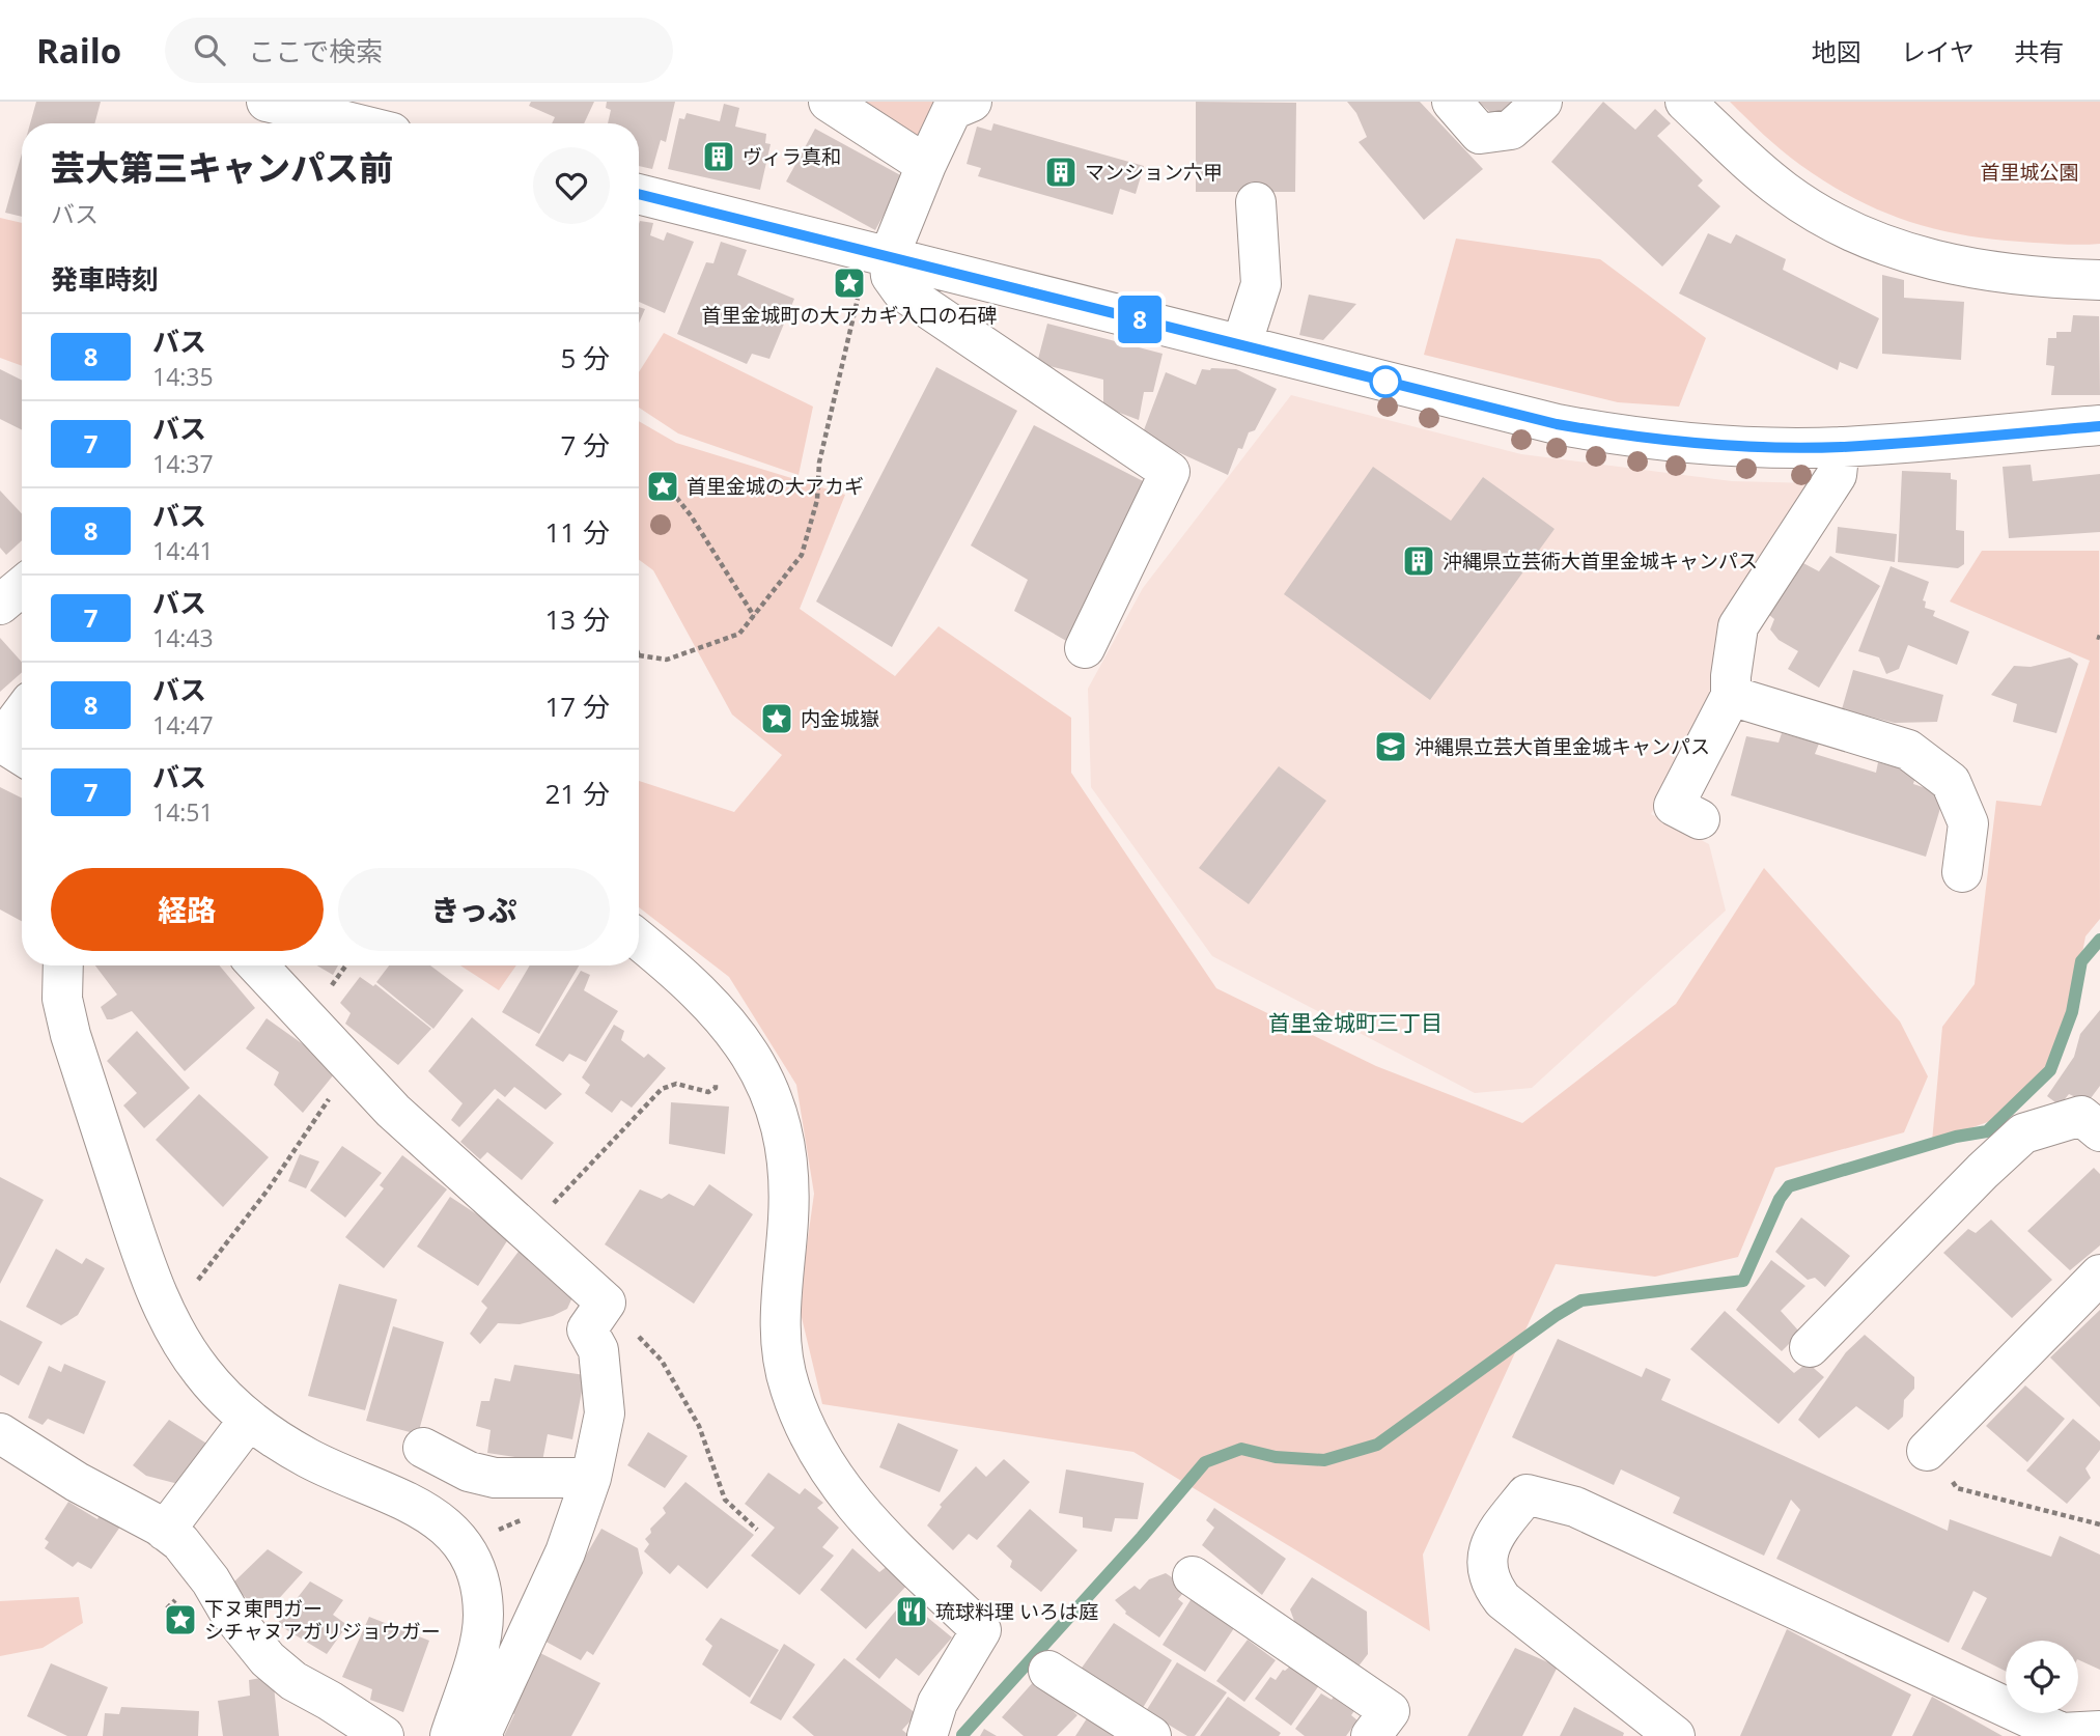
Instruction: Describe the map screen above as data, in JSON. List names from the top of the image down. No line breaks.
{"districts":["首里金城町三丁目"],"parks":["首里城公園"],"places":{"building":["ヴィラ真和","マンション六甲","沖縄県立芸術大首里金城キャンパス"],"place":["首里金城町の大アカギ入口の石碑","首里金城の大アカギ","内金城嶽","下ヌ東門ガー シチャヌアガリジョウガー"],"school or university":["沖縄県立芸大首里金城キャンパス"],"restaurant":["琉球料理 いろは庭"]},"lines":["bus line 8"],"page":{"header":"Railo","search":"ここで検索","nav":["地図","レイヤ","共有"],"on_map":"8","heading":[["芸大第三キャンパス前","バス"],"発車時刻"],"list":[{"mark":"8","name":"バス","note":"14:35","value":"5 分"},{"mark":"7","name":"バス","note":"14:37","value":"7 分"},{"mark":"8","name":"バス","note":"14:41","value":"11 分"},{"mark":"7","name":"バス","note":"14:43","value":"13 分"},{"mark":"8","name":"バス","note":"14:47","value":"17 分"},{"mark":"7","name":"バス","note":"14:51","value":"21 分"}],"buttons":["経路","きっぷ"]}}
